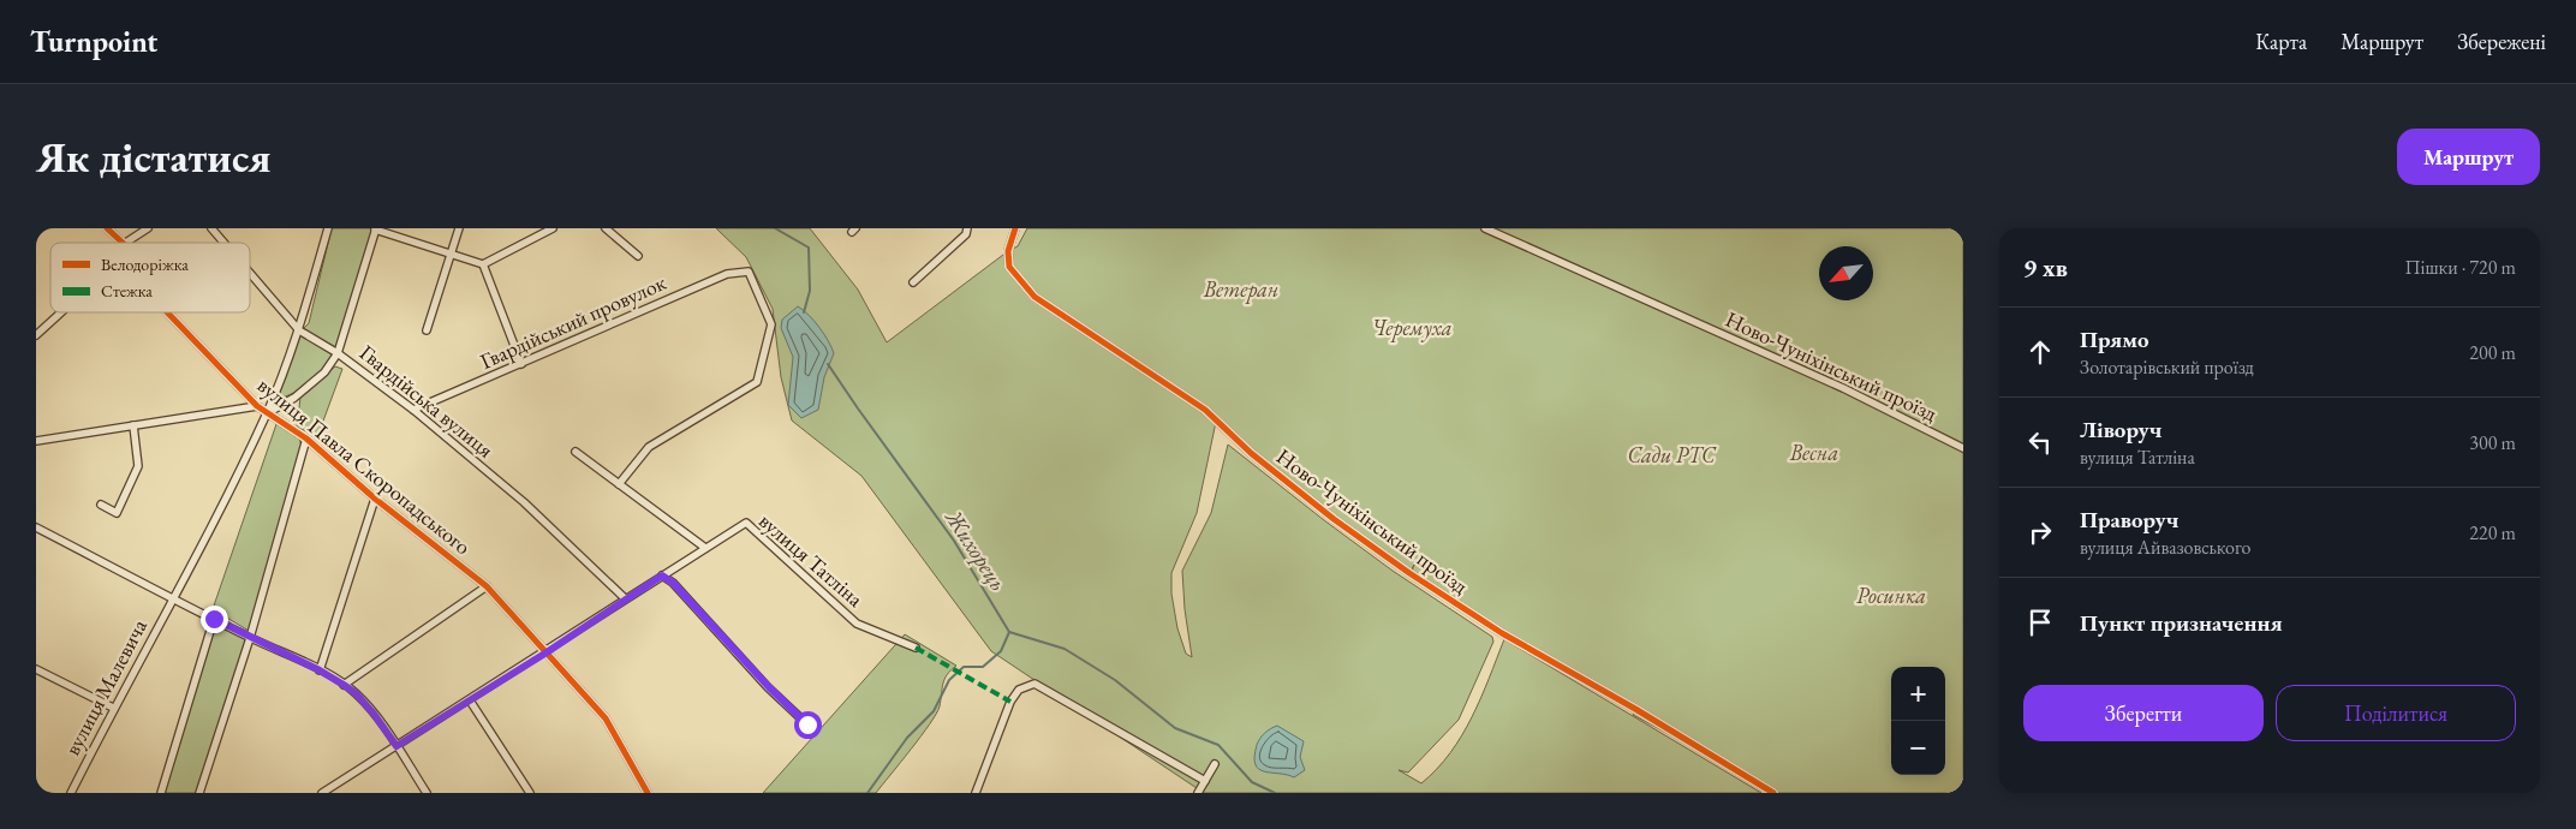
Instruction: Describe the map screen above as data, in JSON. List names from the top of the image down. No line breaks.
{"streets":{"street":["Гвардійський провулок","Ново-Чуніхінський проїзд","Гвардійська вулиця","вулиця Павла Скоропадського","вулиця Татліна","вулиця Малевича"]},"crossings":[["Гвардійський провулок","Гвардійська вулиця"],["Гвардійська вулиця","вулиця Татліна"],["Гвардійська вулиця","вулиця Малевича"],["вулиця Павла Скоропадського","вулиця Татліна"],["вулиця Павла Скоропадського","вулиця Малевича"]],"water":["Жихорець"],"parks":["Ветеран","Черемуха","Весна","Сади РТС","Росинка"],"legend":["Велодоріжка","Стежка"],"north":"bottom left","page":{"header":"Turnpoint","nav":["Карта","Маршрут","Збережені"],"buttons":["Маршрут",["Зберегти","Поділитися"]],"title":"Як дістатися","heading":["9 хв","Пішки · 720 m"],"list":[["Прямо","Золотарівський проїзд","200 m"],["Ліворуч","вулиця Татліна","300 m"],["Праворуч","вулиця Айвазовського","220 m"],"Пункт призначення"],"map_buttons":["+","−"]}}
